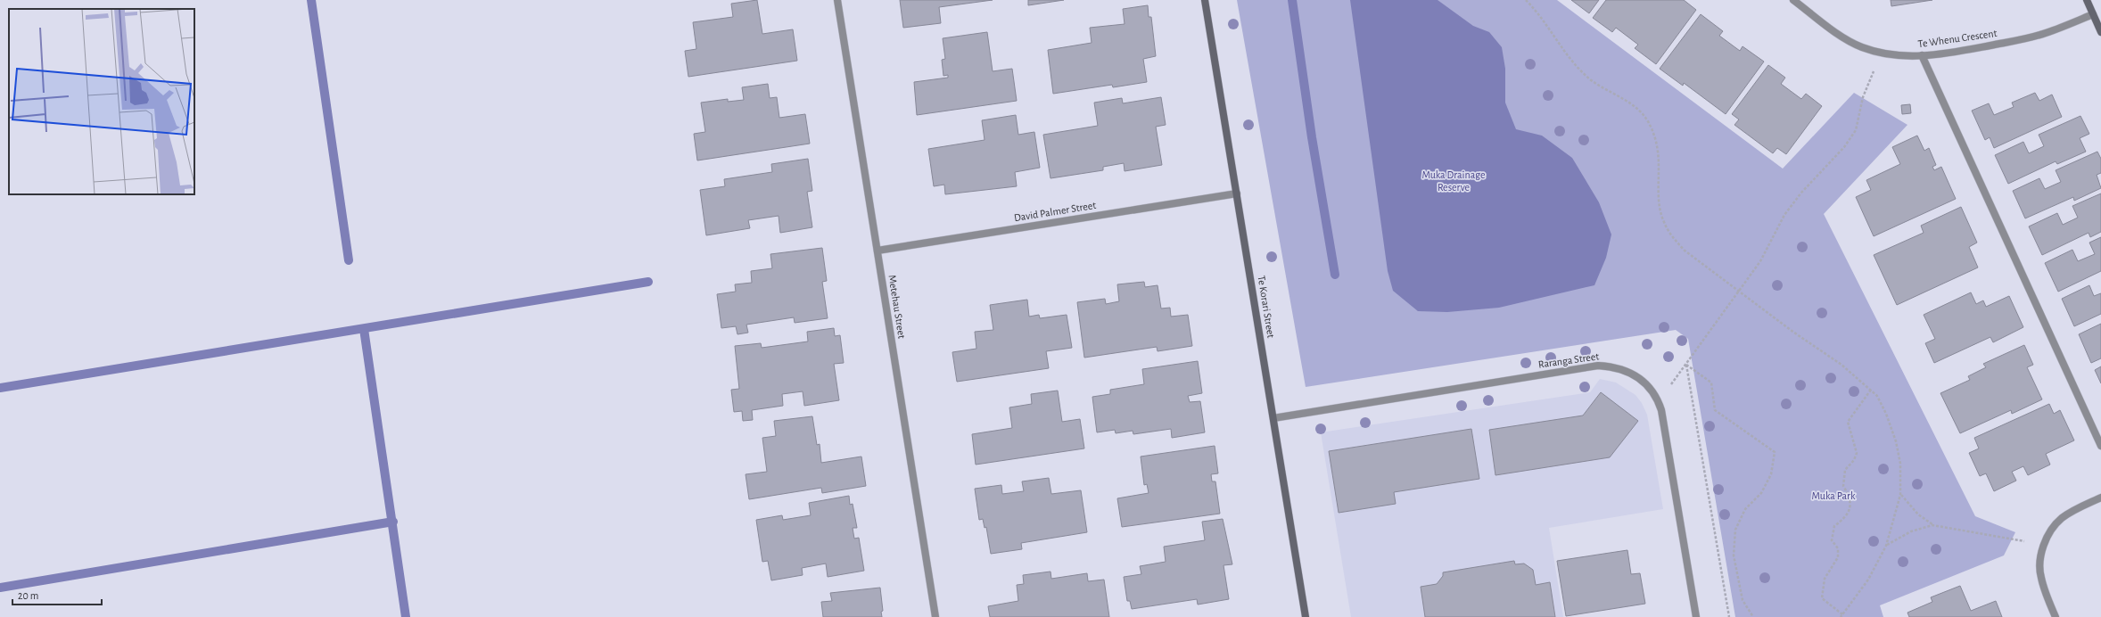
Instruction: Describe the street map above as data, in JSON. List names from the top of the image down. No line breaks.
{"streets":{"street":["Te Whenu Crescent","David Palmer Street","Metehau Street","Te Korari Street","Raranga Street"]},"crossings":[["David Palmer Street","Metehau Street"],["David Palmer Street","Te Korari Street"],["Te Korari Street","Raranga Street"]],"parks":["Muka Drainage Reserve","Muka Park"],"scale_bar":"20 m"}
